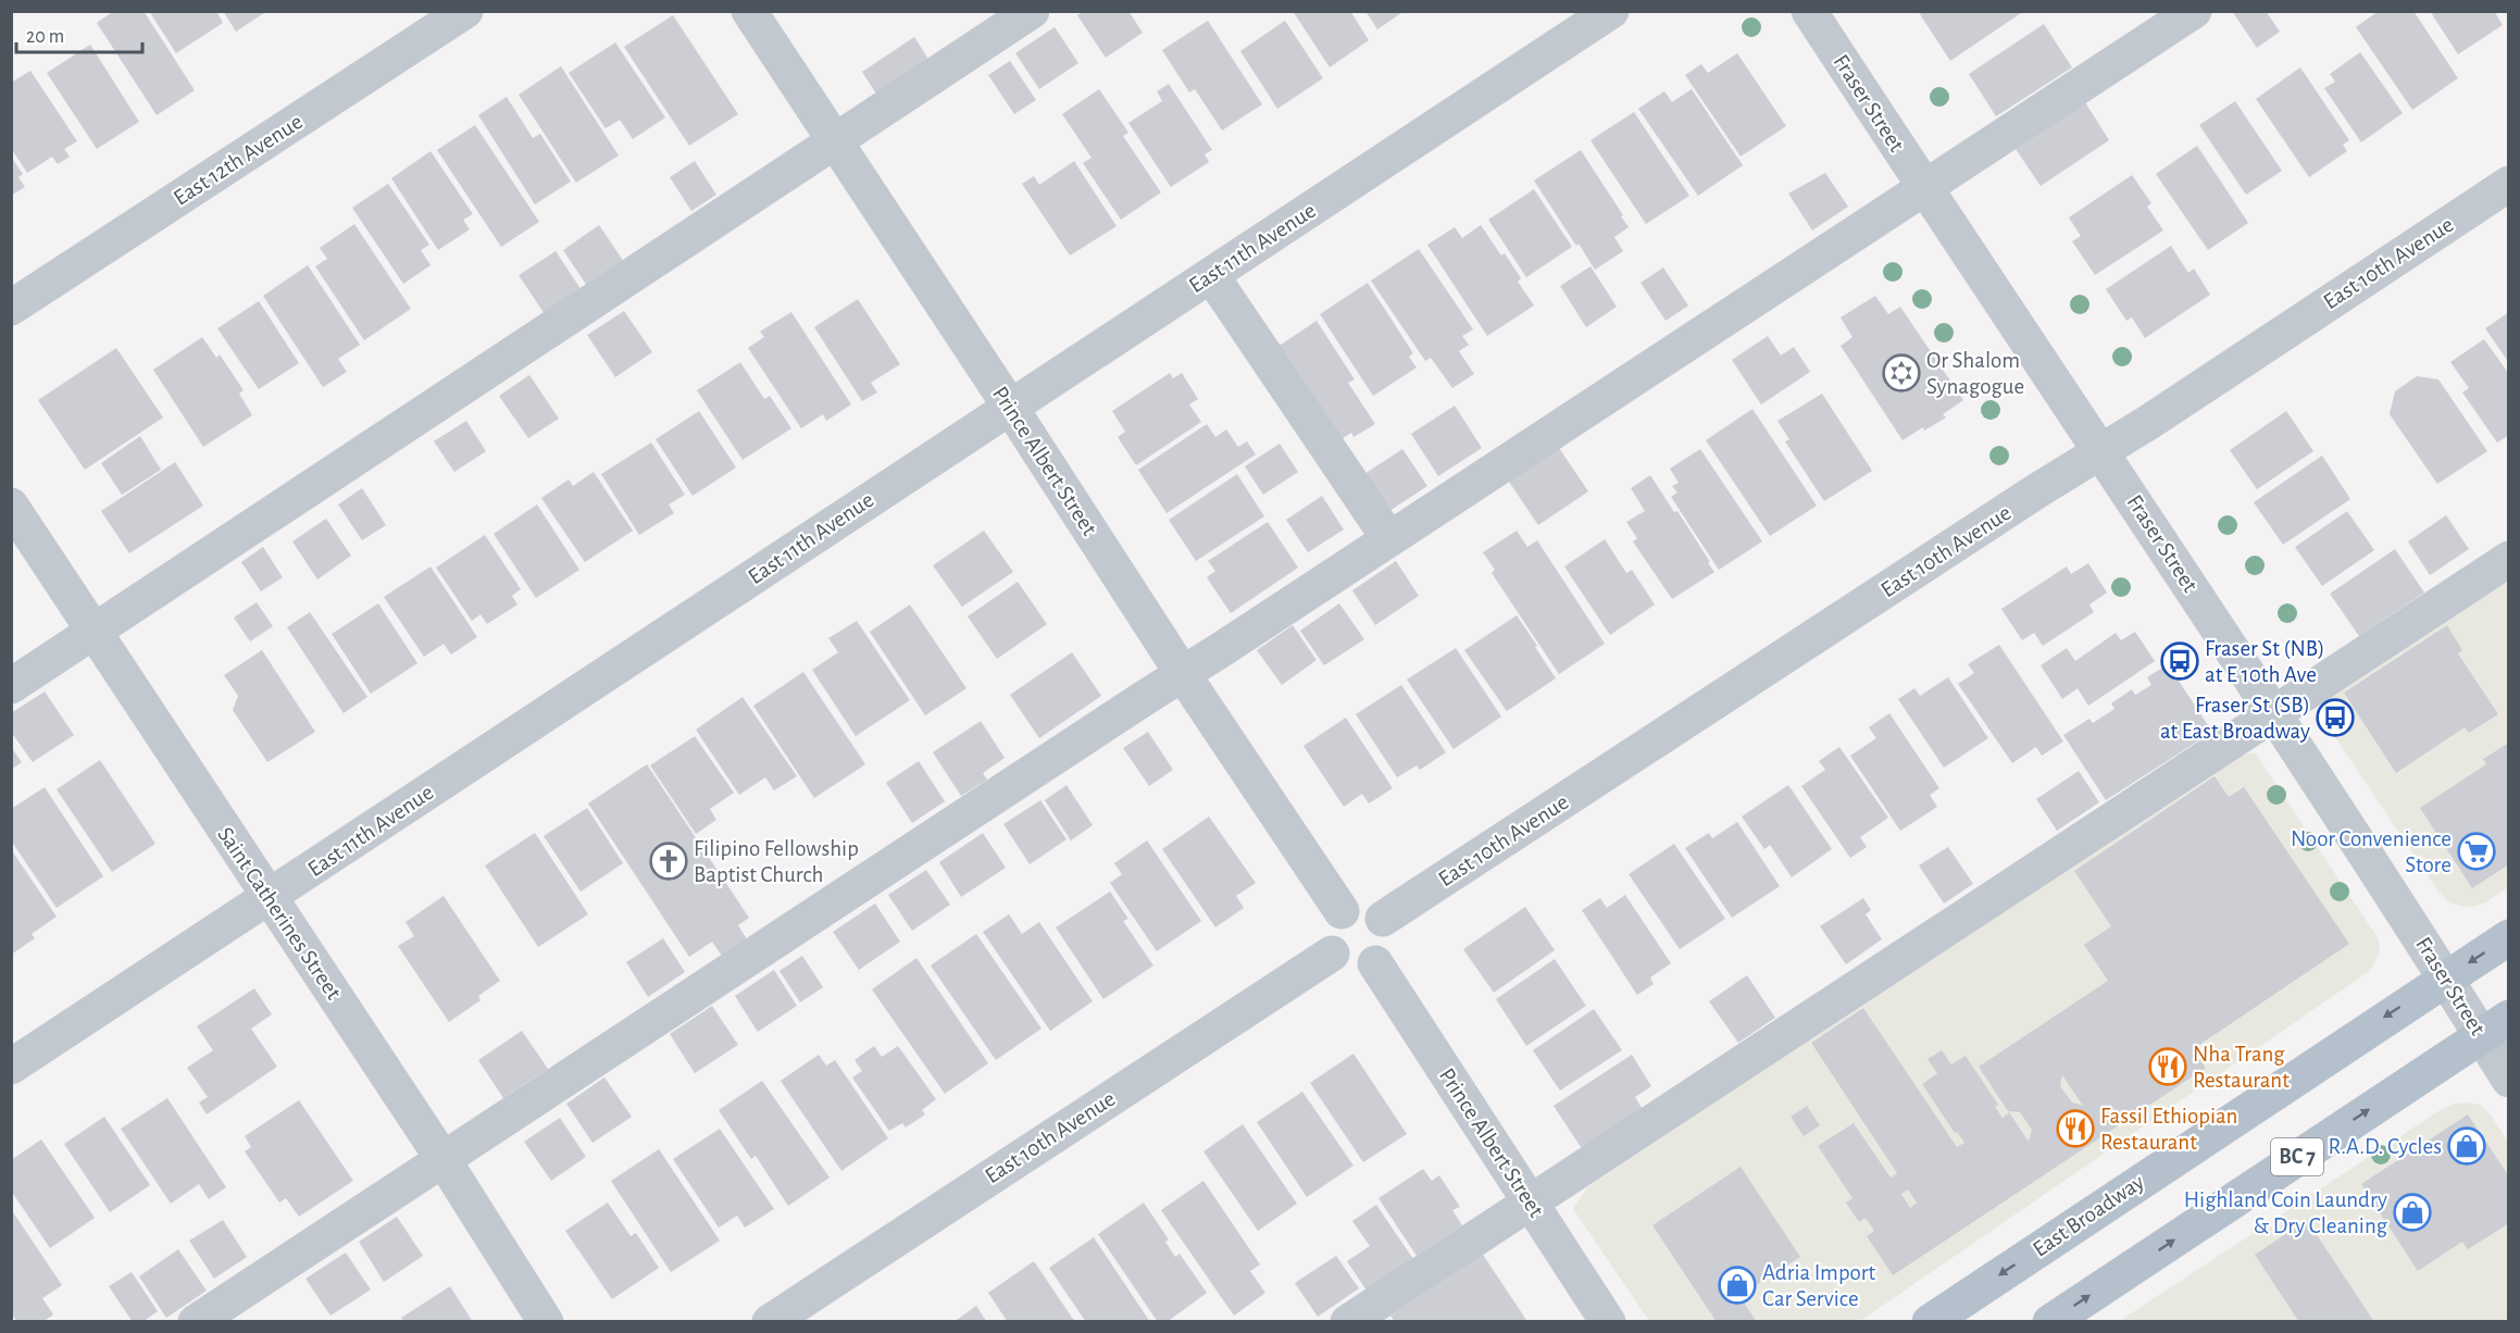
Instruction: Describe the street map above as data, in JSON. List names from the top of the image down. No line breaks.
{"streets":{"main road":["BC 7","East Broadway"],"street":["Fraser Street","East 12th Avenue","East 11th Avenue","East 10th Avenue","Prince Albert Street","Saint Catherines Street"]},"crossings":[["Fraser Street","East 10th Avenue"],["Fraser Street","BC 7"],["Fraser Street","East Broadway"],["East 11th Avenue","Prince Albert Street"],["East 11th Avenue","Saint Catherines Street"],["East 10th Avenue","Prince Albert Street"]],"places":{"synagogue":["Or Shalom Synagogue"],"bus stop":["Fraser St (NB) at E 10th Ave","Fraser St (SB) at East Broadway"],"supermarket":["Noor Convenience Store"],"church":["Filipino Fellowship Baptist Church"],"restaurant":["Nha Trang Restaurant","Fassil Ethiopian Restaurant"],"shop":["R.A.D. Cycles","Highland Coin Laundry & Dry Cleaning","Adria Import Car Service"]},"scale_bar":"20 m"}
